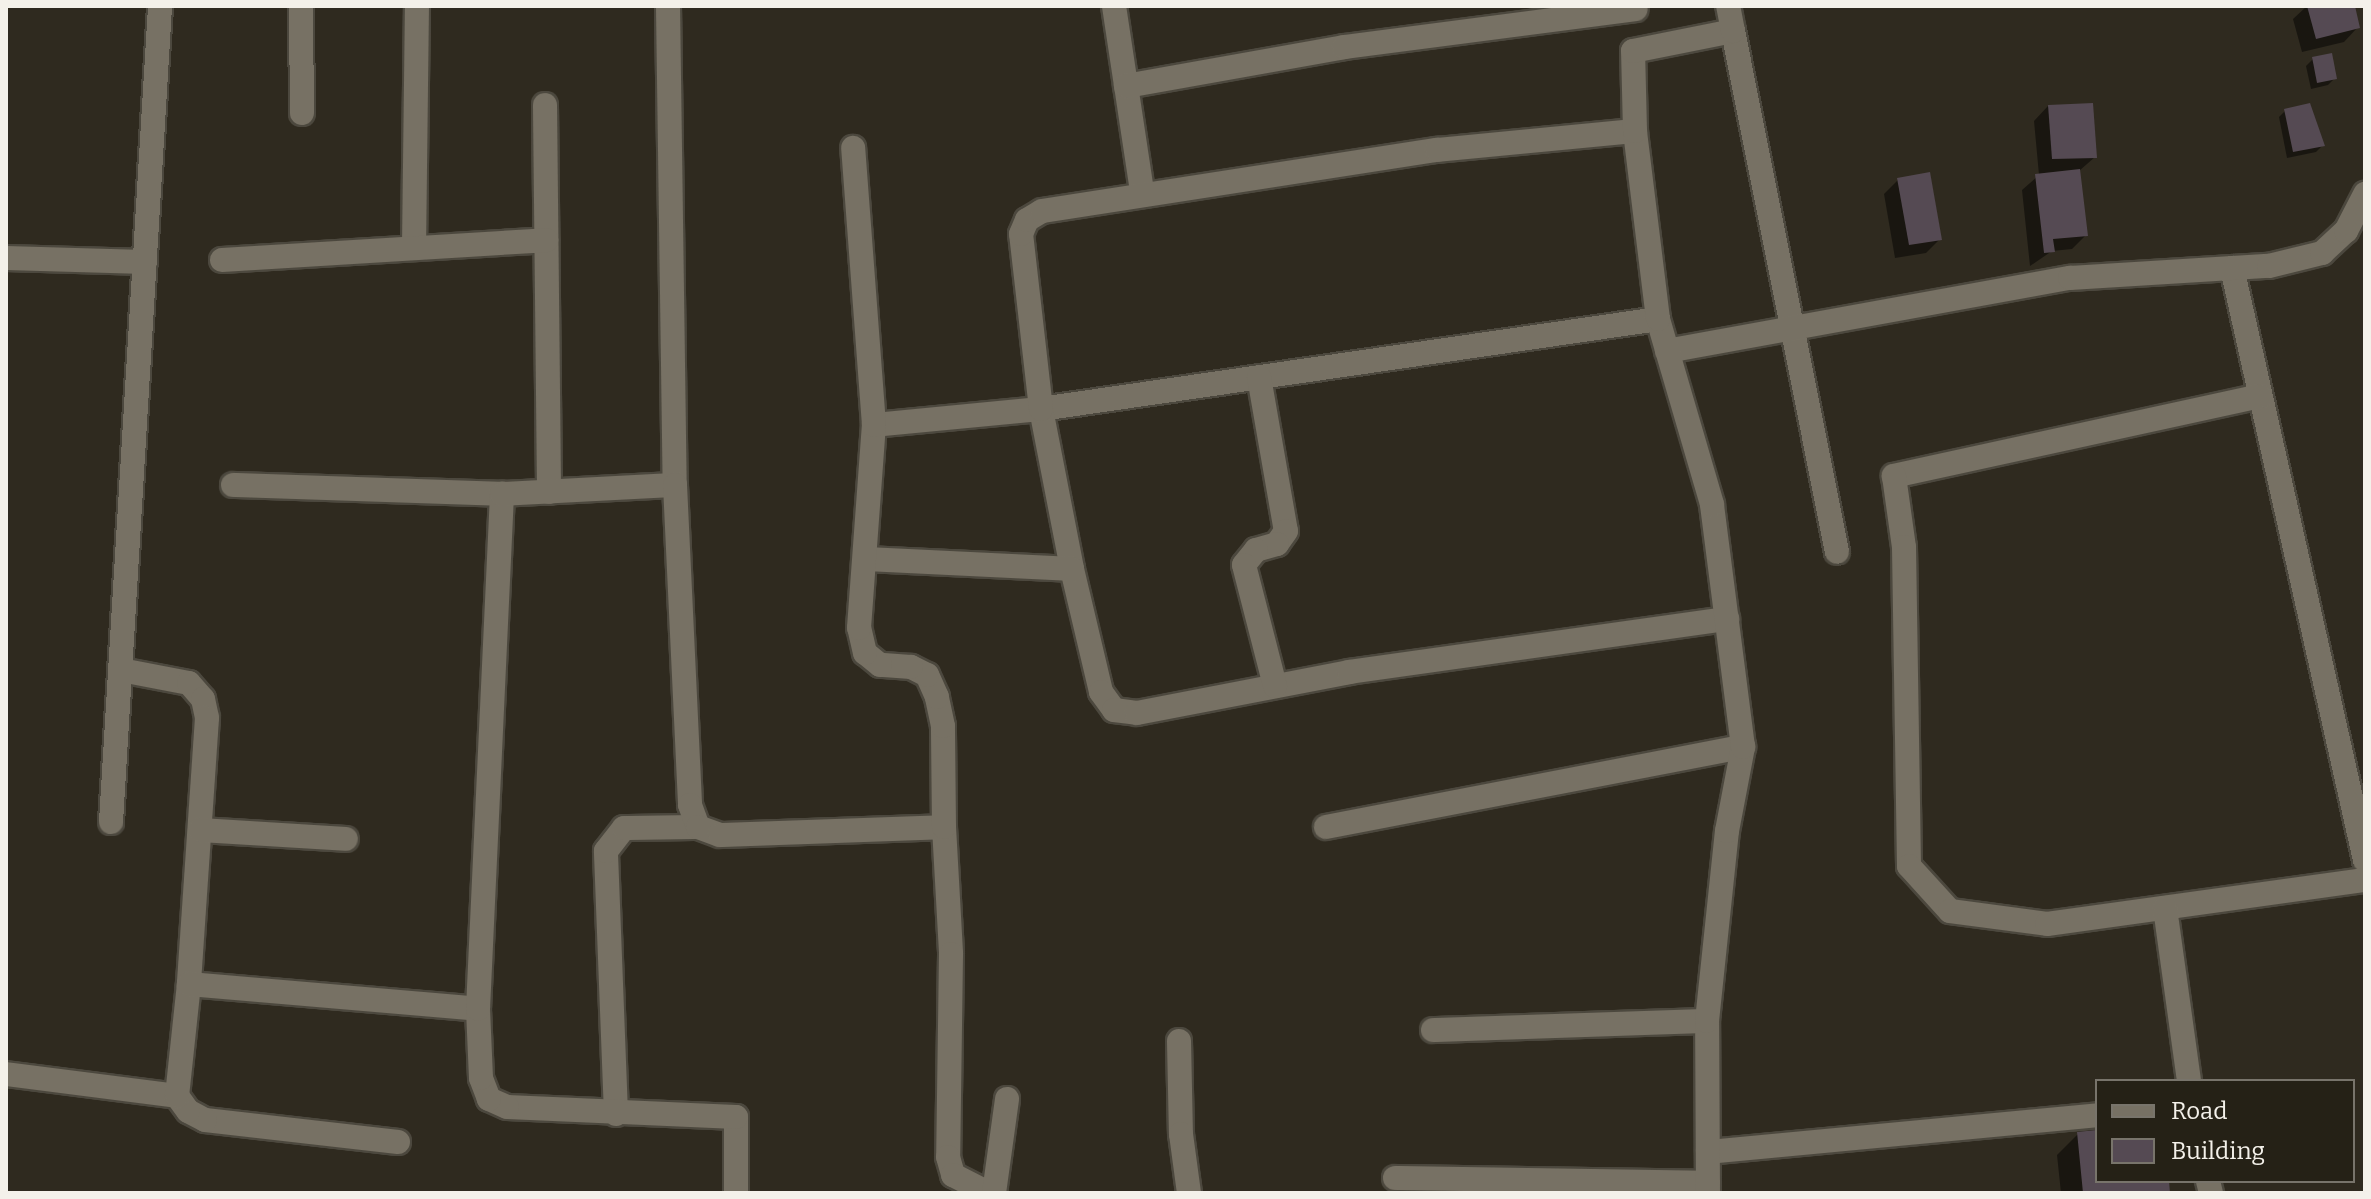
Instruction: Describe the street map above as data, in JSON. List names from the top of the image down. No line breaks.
{"legend":["Road","Building"]}
